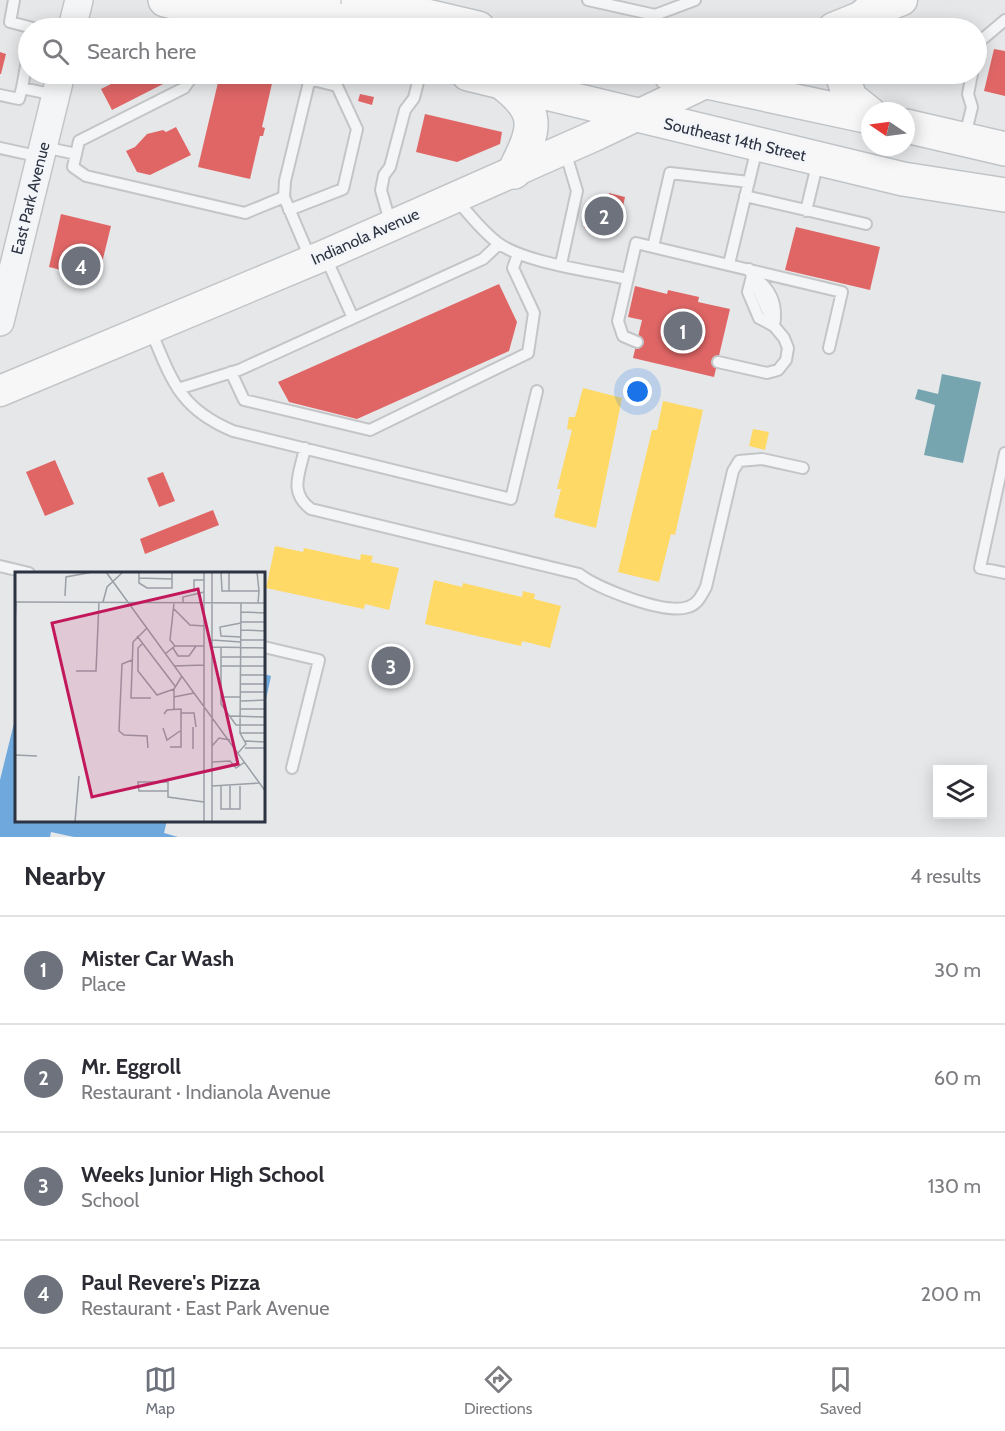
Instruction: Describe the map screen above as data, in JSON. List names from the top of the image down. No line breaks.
{"streets":{"main road":["Southeast 14th Street","Indianola Avenue"],"street":["East Park Avenue"]},"crossings":[["Southeast 14th Street","Indianola Avenue"]],"north":"left","page":{"search":"Search here","pins":["2","4","1","3"],"heading":["Nearby","4 results"],"list":[{"mark":"1","name":"Mister Car Wash","note":"Place","value":"30 m"},{"mark":"2","name":"Mr. Eggroll","note":"Restaurant · Indianola Avenue","value":"60 m"},{"mark":"3","name":"Weeks Junior High School","note":"School","value":"130 m"},{"mark":"4","name":"Paul Revere's Pizza","note":"Restaurant · East Park Avenue","value":"200 m"}],"nav":["Map","Directions","Saved"]}}
